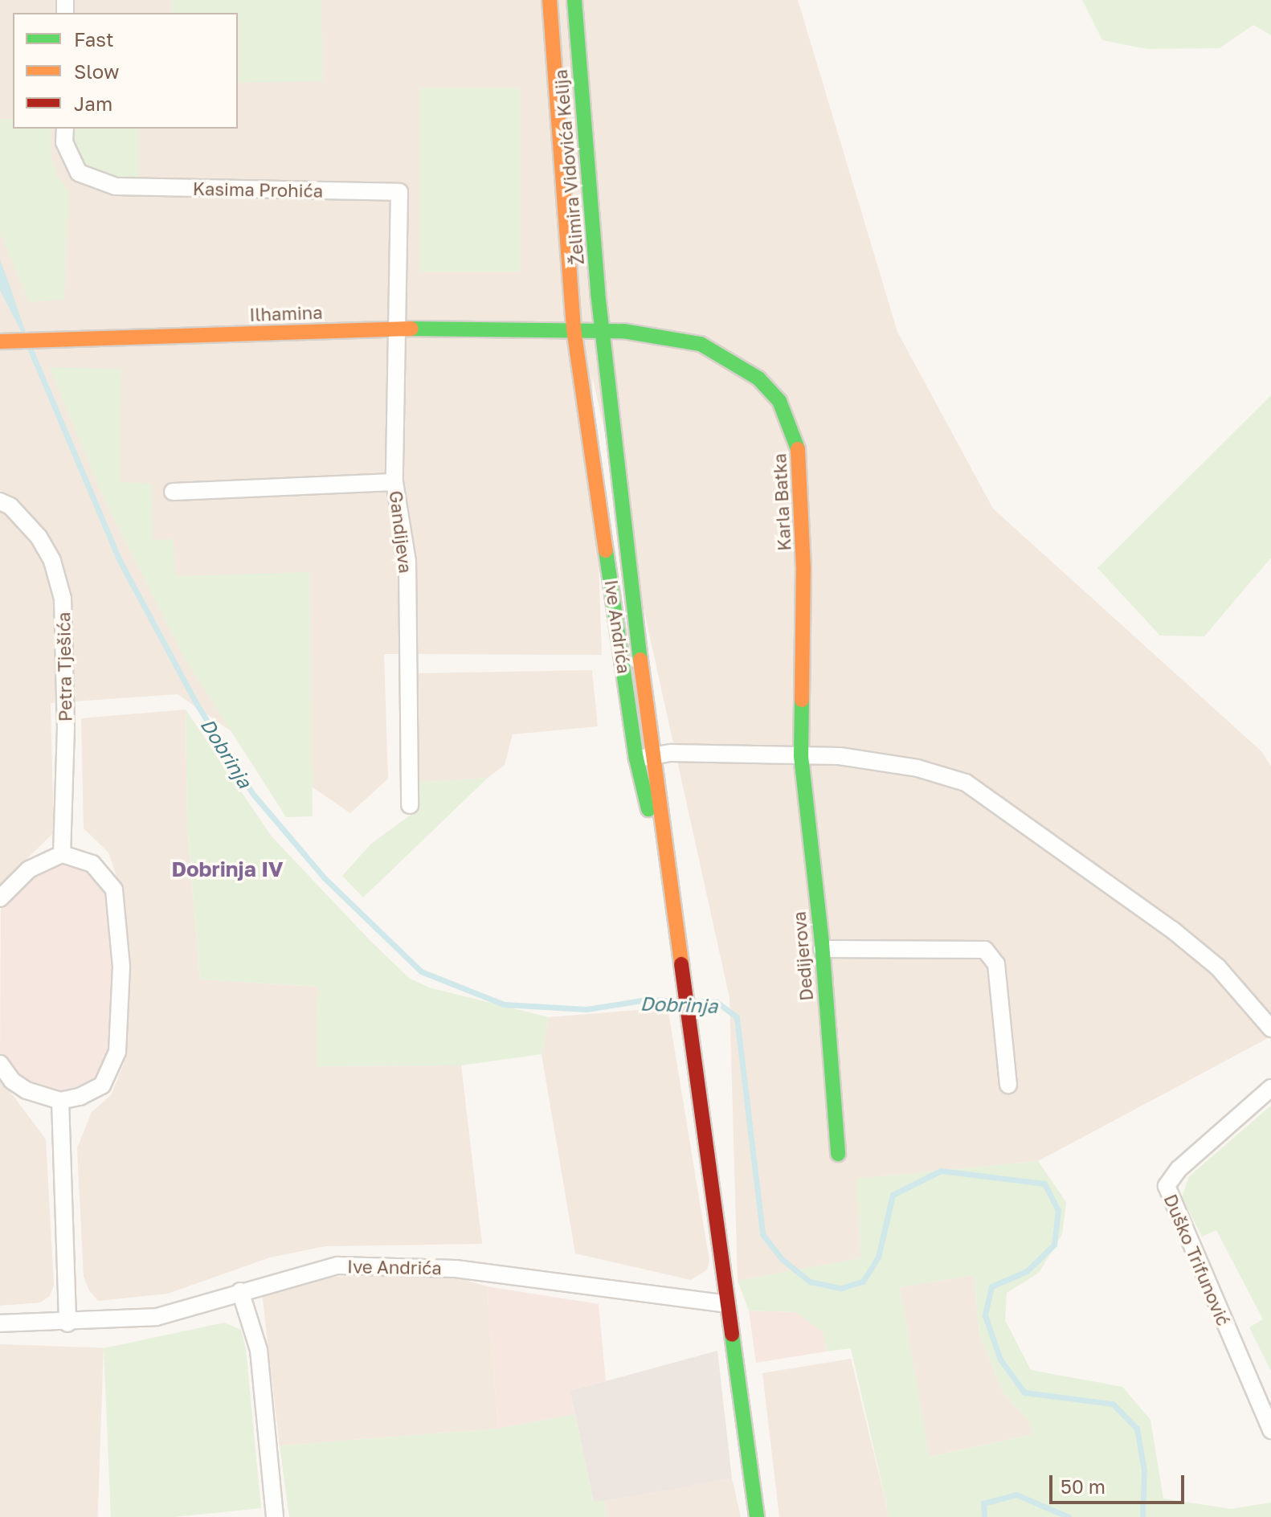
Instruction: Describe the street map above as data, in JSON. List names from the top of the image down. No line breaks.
{"streets":{"main road":["Želimira Vidovića Kelija","Ilhamina","Karla Batka","Ive Andrića","Dedijerova"],"street":["Kasima Prohića","Gandijeva","Petra Tješića","Duško Trifunović"]},"crossings":[["Želimira Vidovića Kelija","Ilhamina"],["Želimira Vidovića Kelija","Karla Batka"],["Želimira Vidovića Kelija","Ive Andrića"],["Kasima Prohića","Ilhamina"],["Ilhamina","Karla Batka"],["Ilhamina","Ive Andrića"],["Karla Batka","Ive Andrića"],["Karla Batka","Dedijerova"]],"districts":["Dobrinja IV"],"water":["Dobrinja"],"legend":["Fast","Slow","Jam"],"scale_bar":"50 m"}
